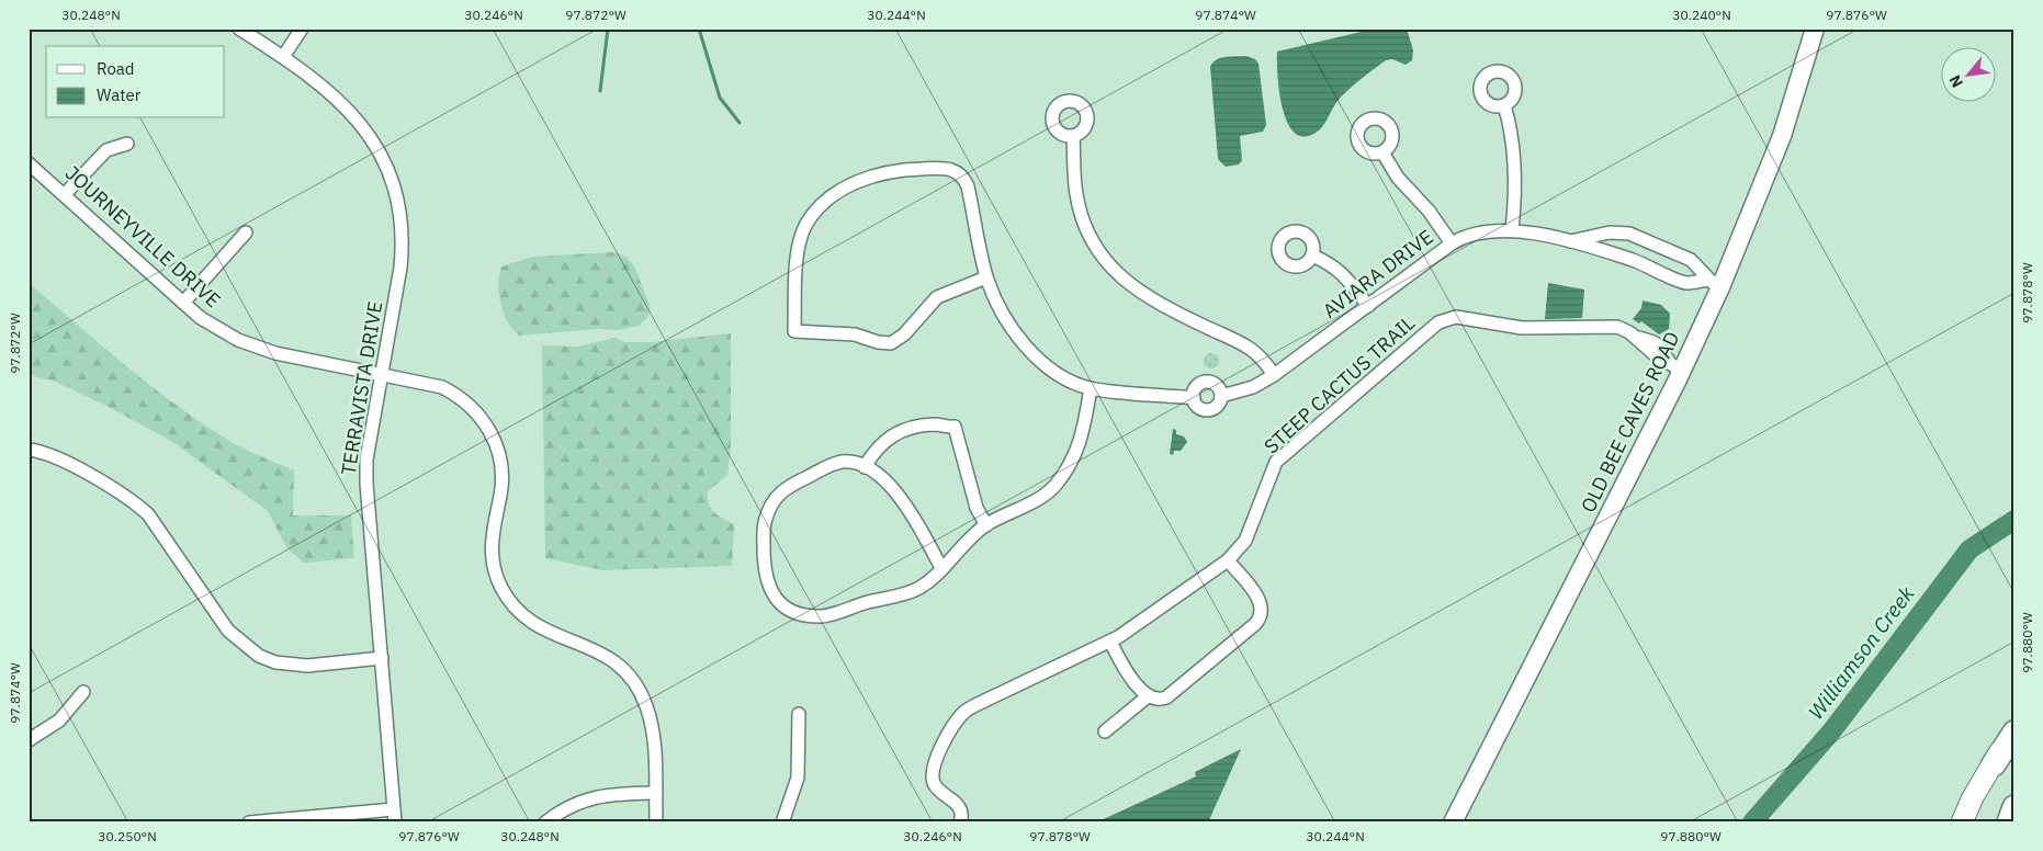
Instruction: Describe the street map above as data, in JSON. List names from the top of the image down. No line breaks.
{"streets":{"street":["JOURNEYVILLE DRIVE","AVIARA DRIVE","STEEP CACTUS TRAIL","TERRAVISTA DRIVE","OLD BEE CAVES ROAD"]},"crossings":[["JOURNEYVILLE DRIVE","TERRAVISTA DRIVE"],["AVIARA DRIVE","OLD BEE CAVES ROAD"],["STEEP CACTUS TRAIL","OLD BEE CAVES ROAD"]],"water":["Williamson Creek"],"legend":["Road","Water"],"north":"bottom left","coordinates":["30.248°N","30.246°N","97.872°W","30.244°N","97.874°W","30.240°N","97.876°W","97.878°W","97.880°W","30.250°N"]}
